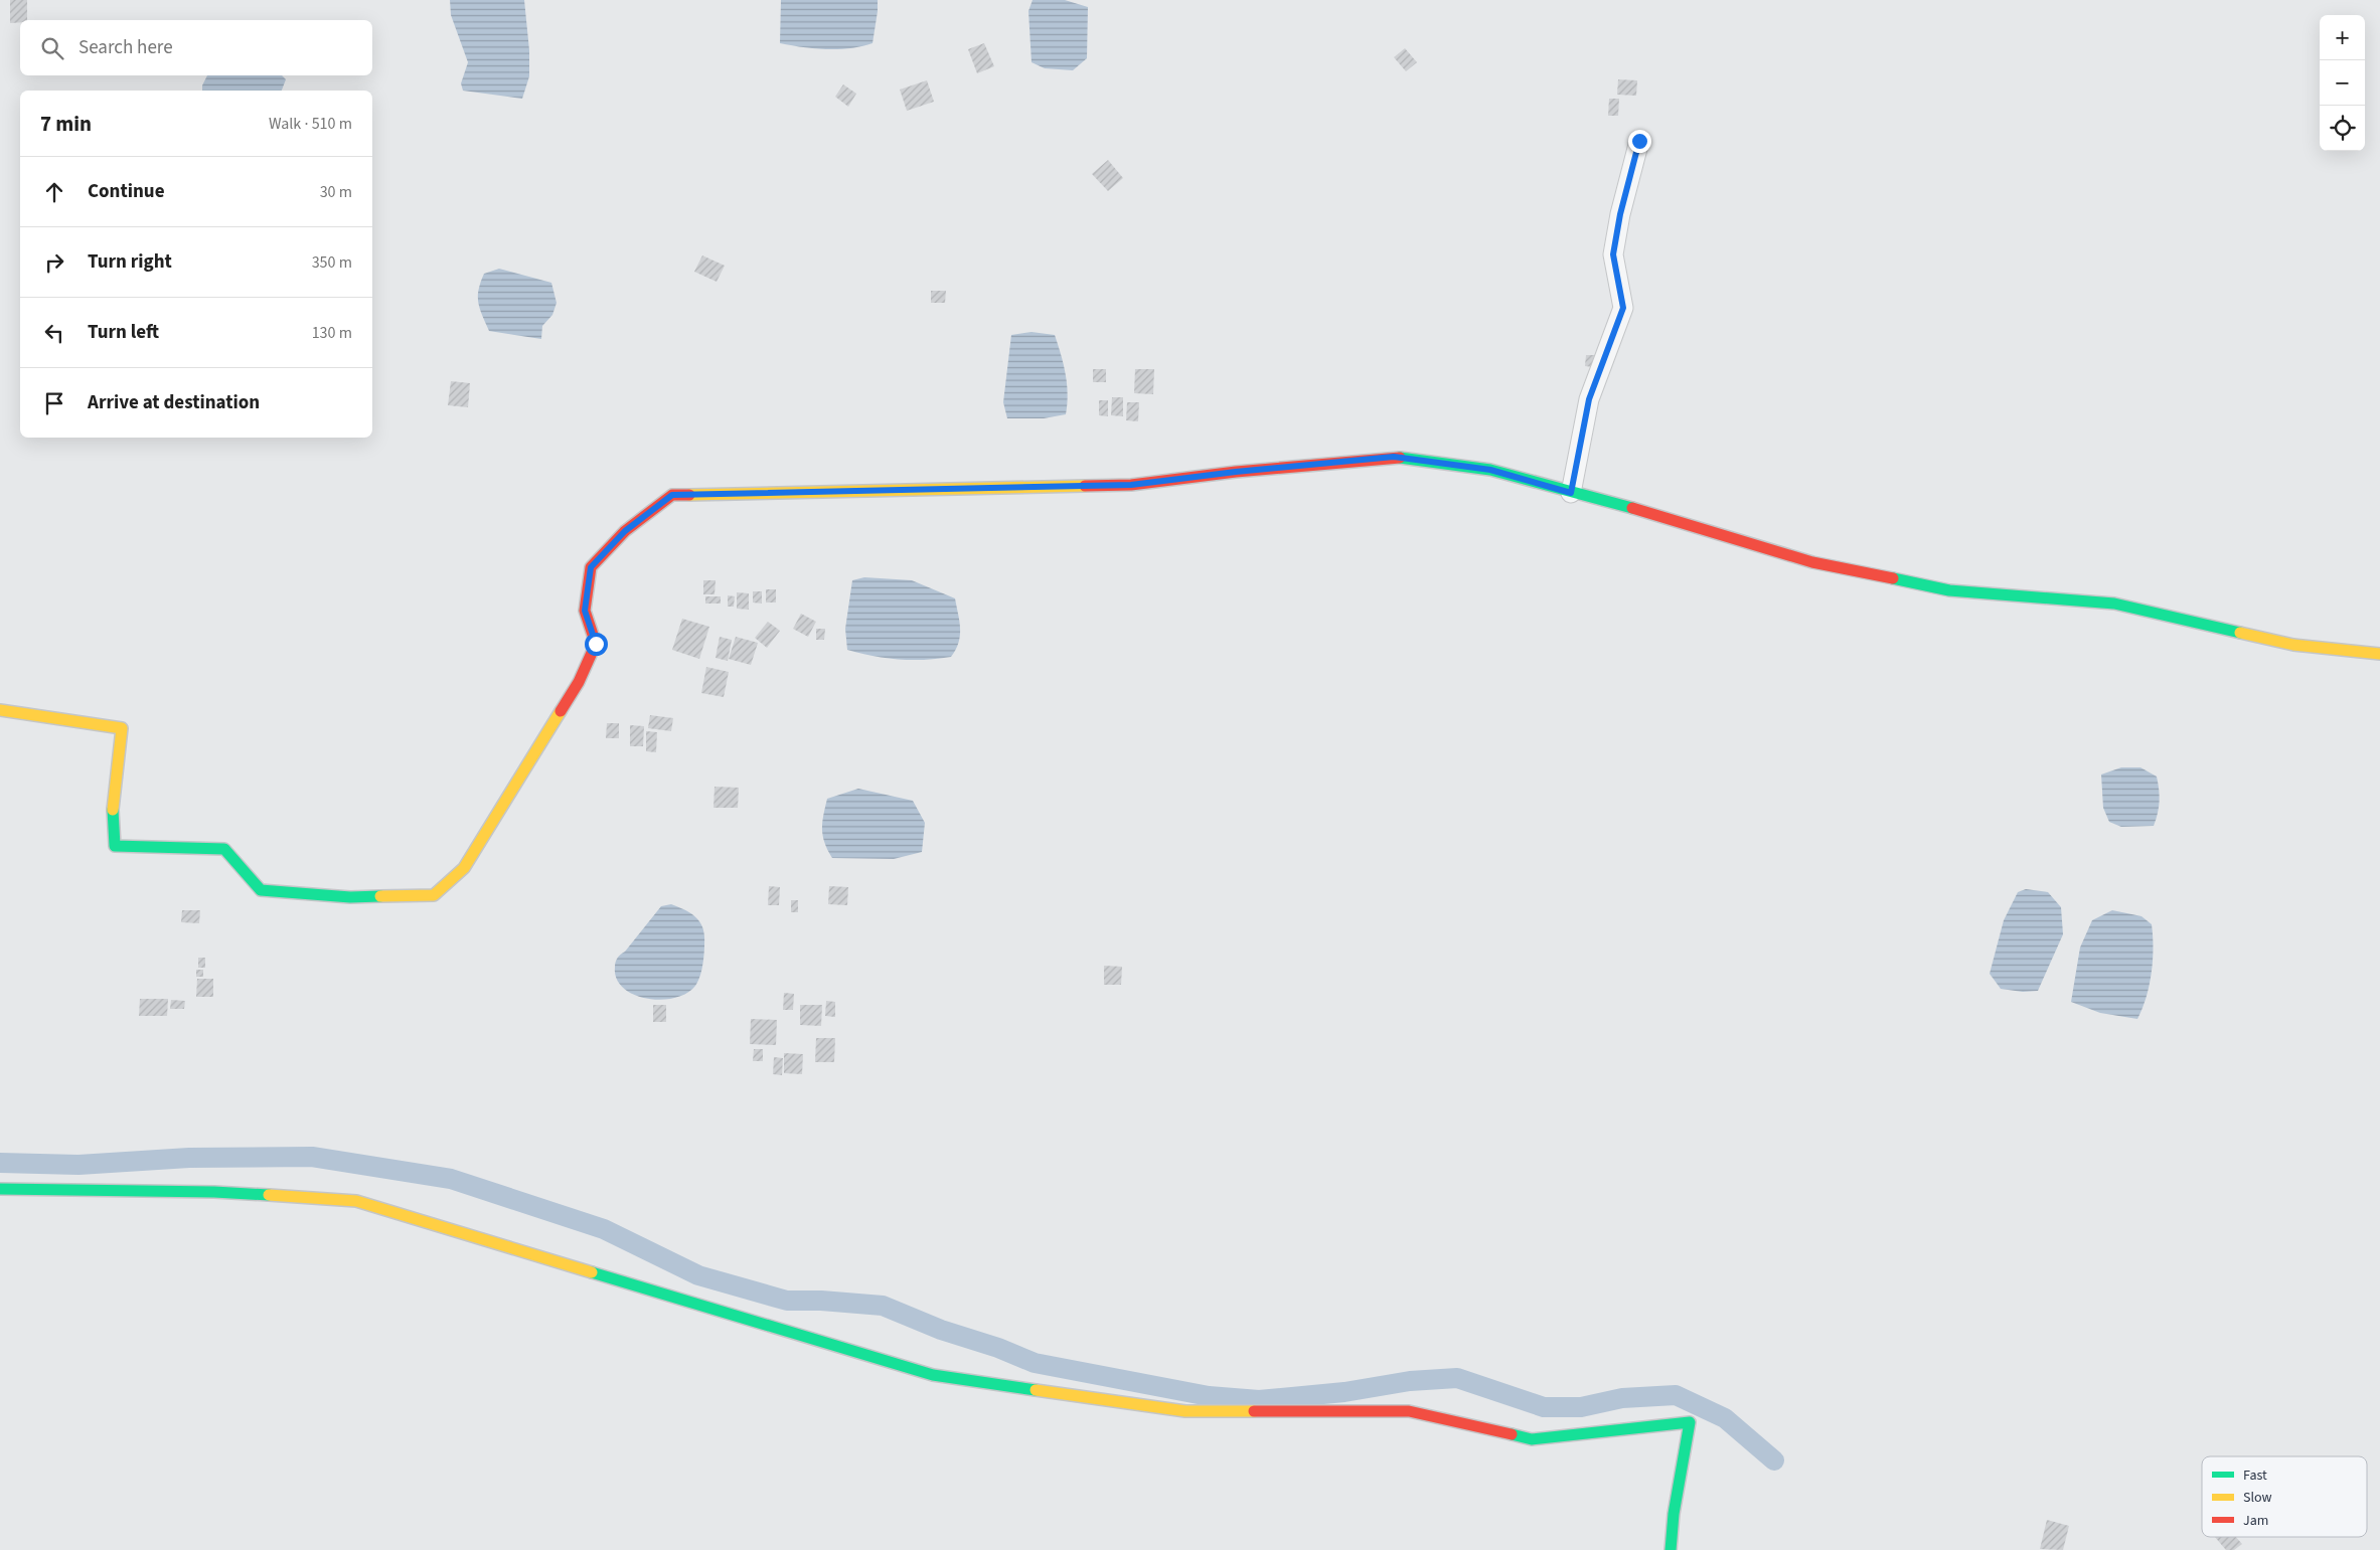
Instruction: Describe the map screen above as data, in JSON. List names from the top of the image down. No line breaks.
{"legend":["Fast","Slow","Jam"],"page":{"map_buttons":["+","−"],"search":"Search here","heading":["7 min","Walk · 510 m"],"list":[["Continue","30 m"],["Turn right","350 m"],["Turn left","130 m"],"Arrive at destination"]}}
